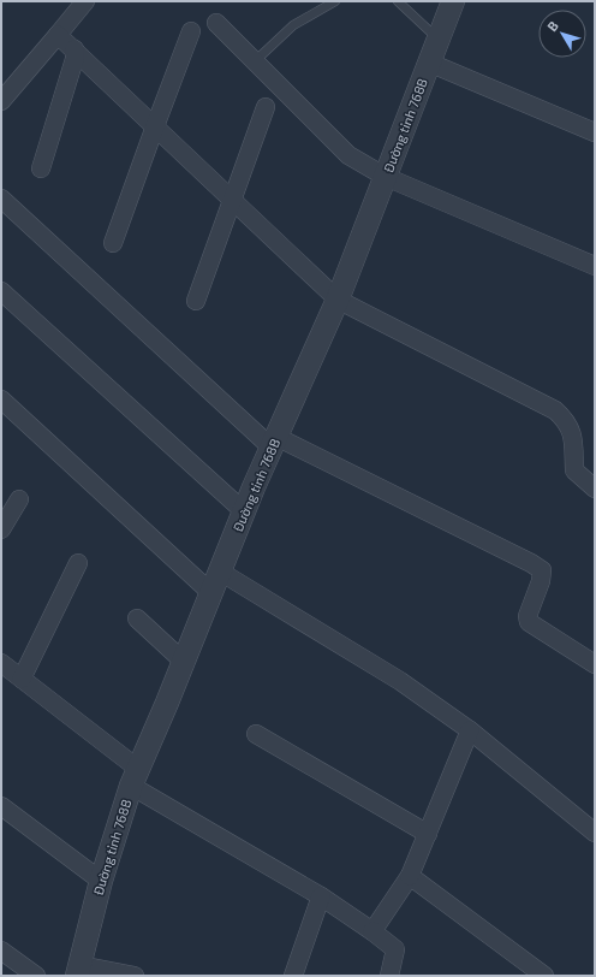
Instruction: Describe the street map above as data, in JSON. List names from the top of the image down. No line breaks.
{"streets":{"street":["Đường tỉnh 768B"]},"north":"top left"}
